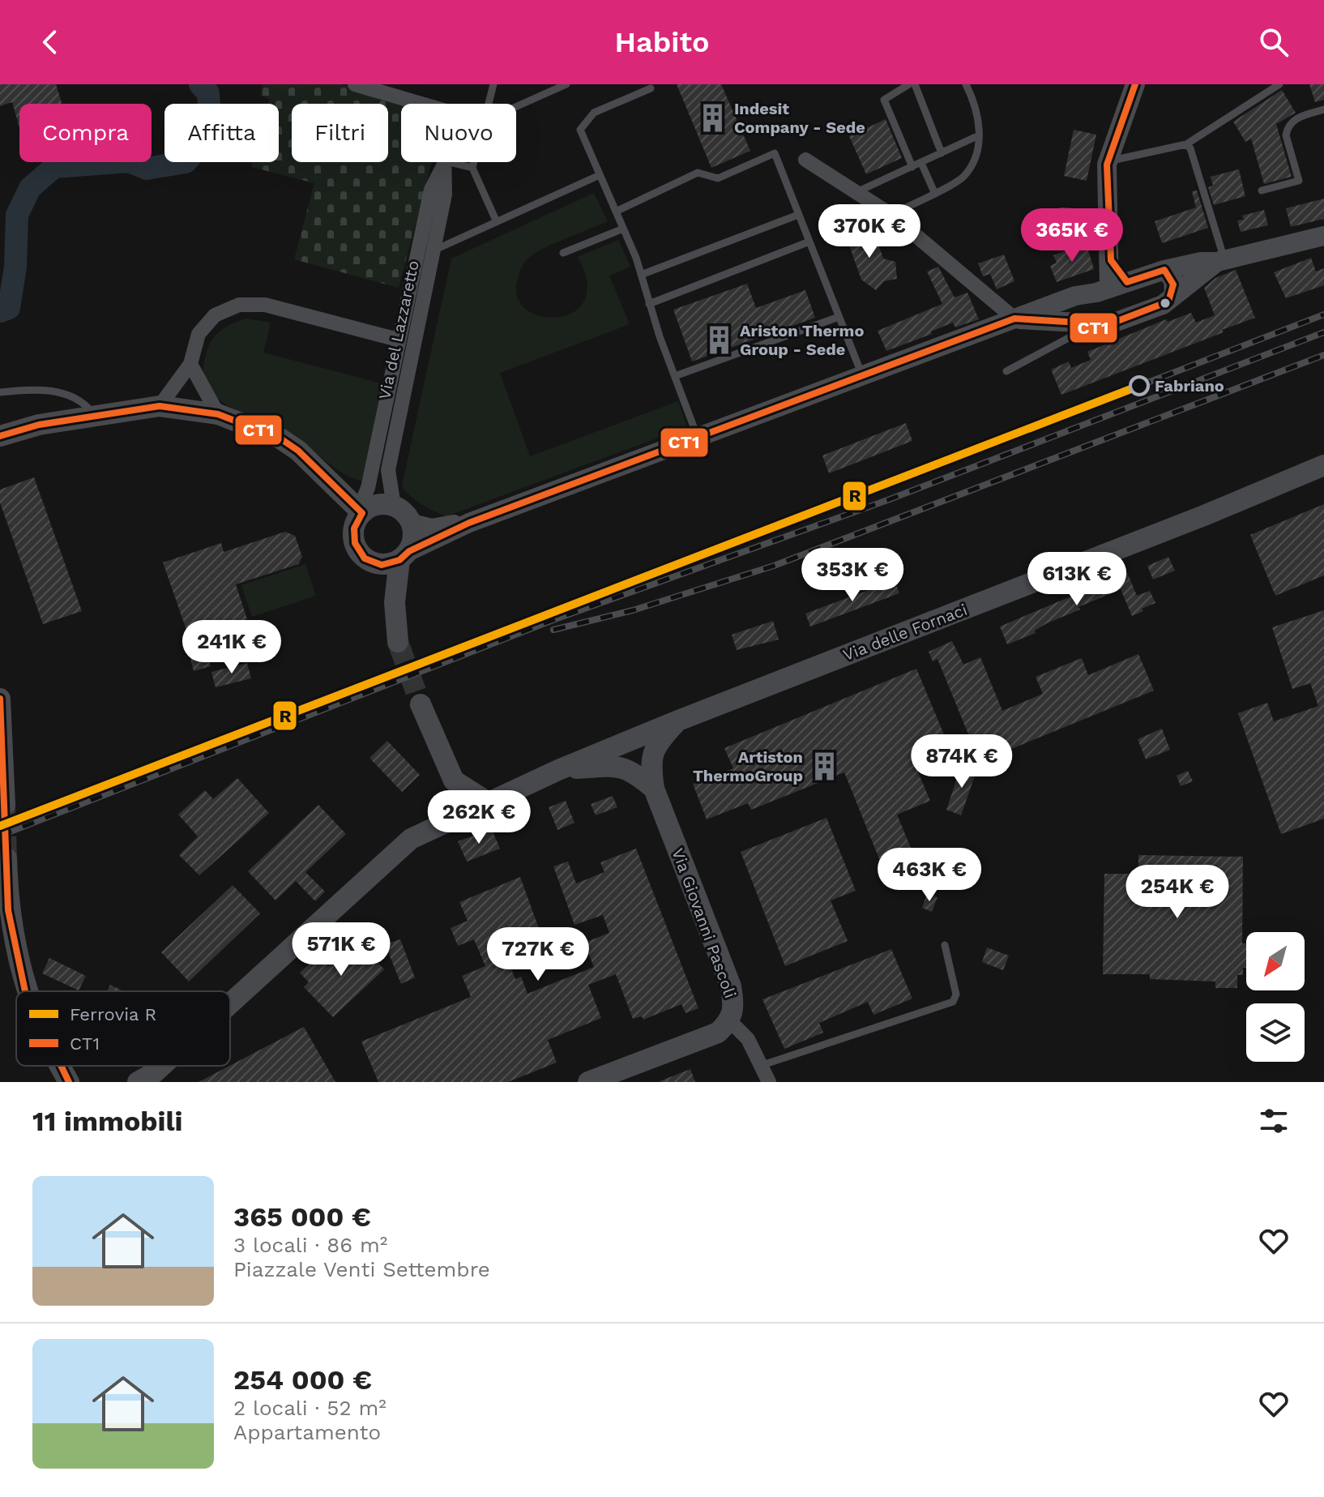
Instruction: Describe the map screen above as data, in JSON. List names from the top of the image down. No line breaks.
{"streets":{"main road":["Via delle Fornaci","Via Giovanni Pascoli"],"street":["Via del Lazzaretto"]},"crossings":[["Via delle Fornaci","Via Giovanni Pascoli"]],"places":{"building":["Indesit Company - Sede","Ariston Thermo Group - Sede","Artiston ThermoGroup"],"other":["Fabriano"]},"lines":["transit line CT1","rail line R"],"legend":["Ferrovia R","CT1"],"north":"bottom left","page":{"header":"Habito","chip":["Compra","Affitta","Filtri","Nuovo"],"price":["370K €","365K €","353K €","613K €","241K €","874K €","262K €","463K €","254K €","571K €","727K €"],"heading":"11 immobili","list":[{"name":"365 000 €","note":"3 locali · 86 m² · Piazzale Venti Settembre"},{"name":"254 000 €","note":"2 locali · 52 m² · Appartamento"}]}}
